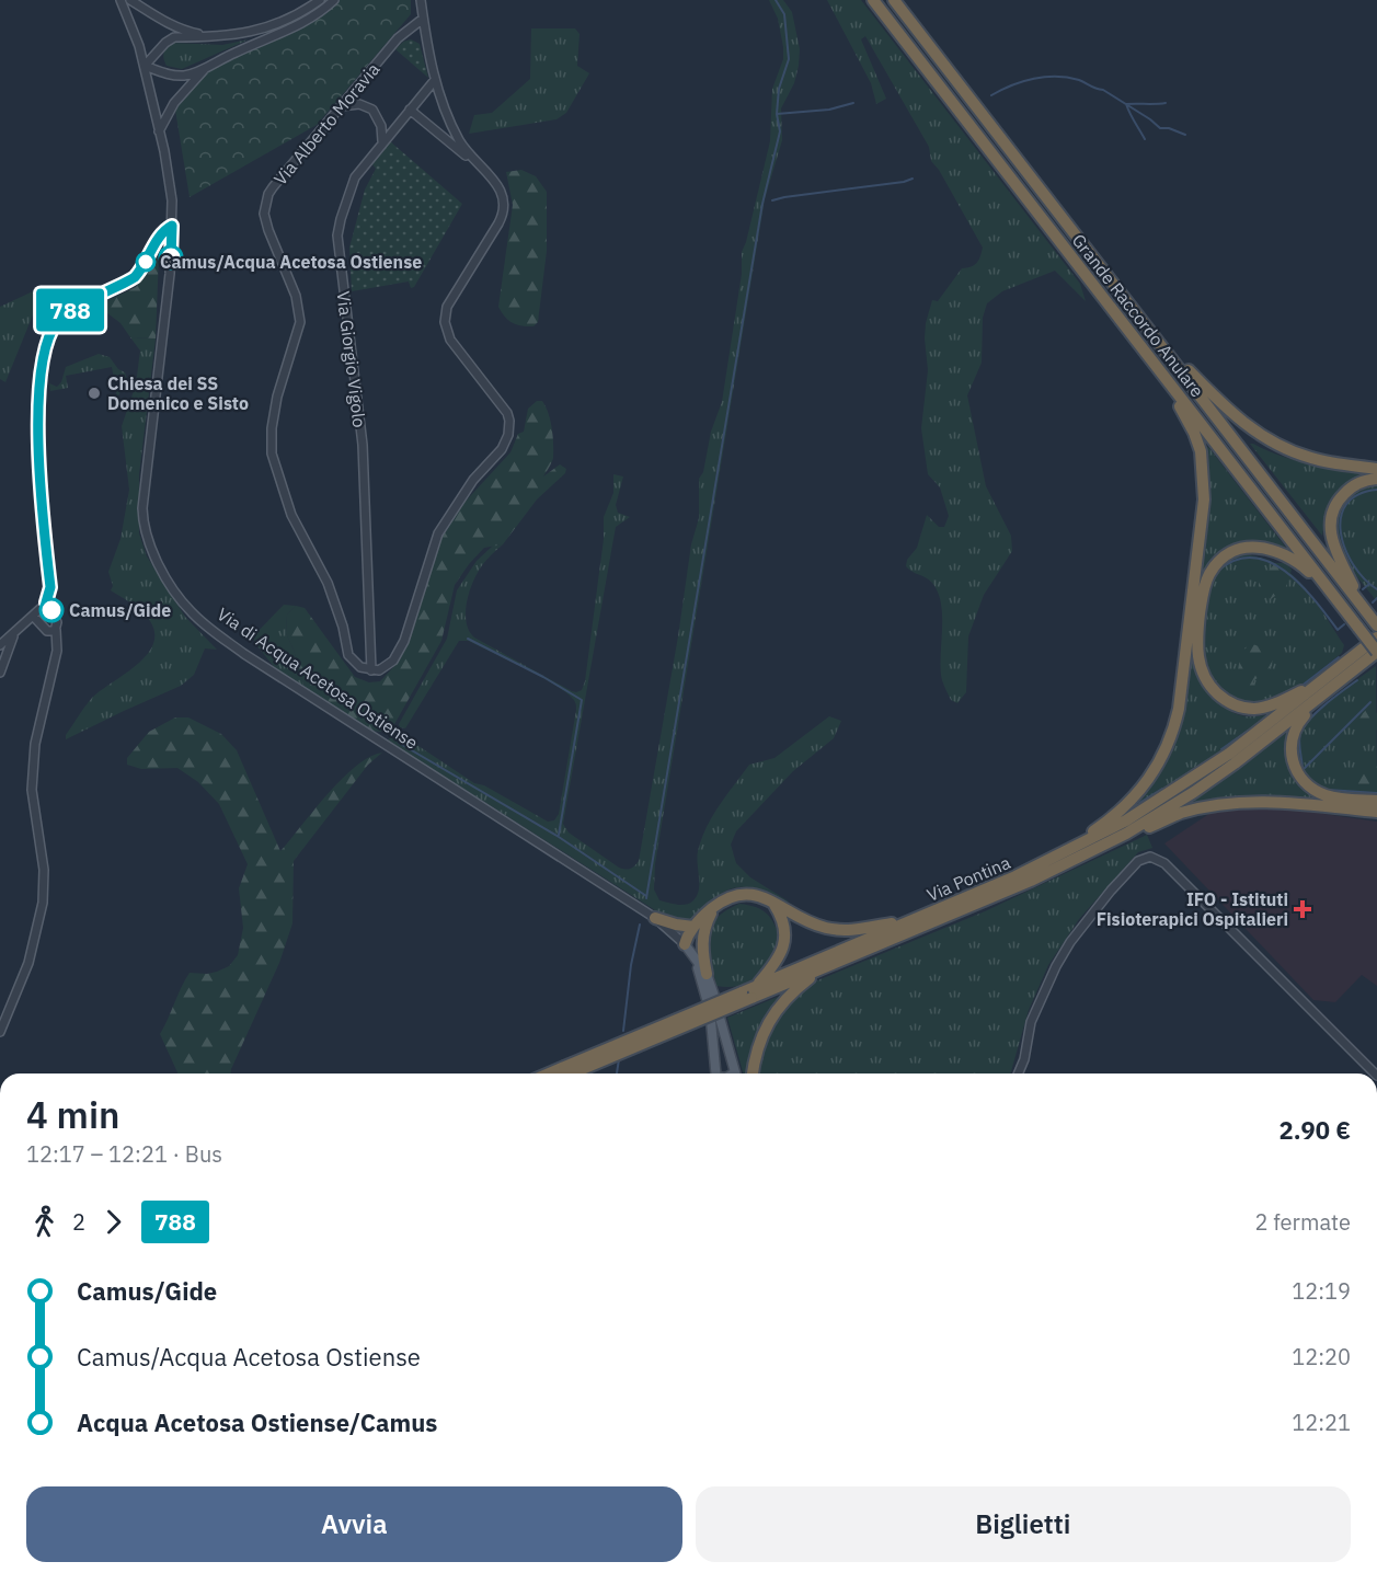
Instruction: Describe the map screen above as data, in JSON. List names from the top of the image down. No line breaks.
{"streets":{"highway":["Grande Raccordo Anulare","Via Pontina"],"main road":["Via di Acqua Acetosa Ostiense"],"street":["Via Alberto Moravia","Via Giorgio Vigolo"]},"crossings":[["Via Alberto Moravia","Via Giorgio Vigolo"],["Grande Raccordo Anulare","Via Pontina"]],"places":{"other":["Camus/Acqua Acetosa Ostiense","Chiesa dei SS Domenico e Sisto","Camus/Gide"],"health":["IFO - Istituti Fisioterapici Ospitalieri"]},"lines":["bus line 788"],"page":{"on_map":"788","heading":["4 min","12:17 – 12:21 · Bus","2.90 €"],"legs":["2","788","2 fermate"],"list":[{"name":"Camus/Gide","value":"12:19"},{"name":"Camus/Acqua Acetosa Ostiense","value":"12:20"},{"name":"Acqua Acetosa Ostiense/Camus","value":"12:21"}],"buttons":["Avvia","Biglietti"]}}
